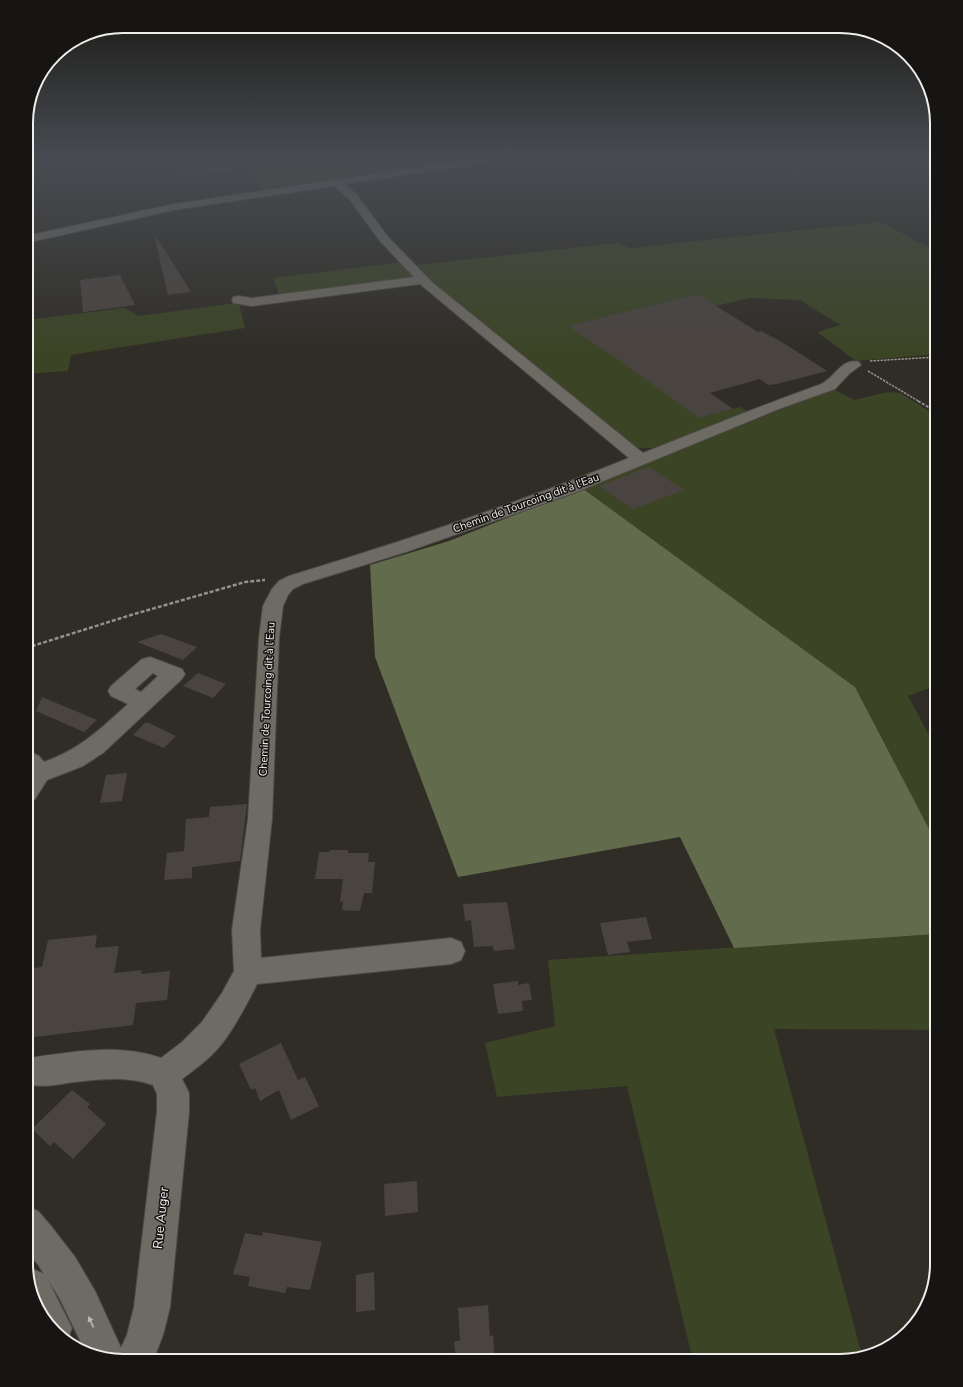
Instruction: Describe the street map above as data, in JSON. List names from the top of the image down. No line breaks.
{"streets":{"street":["Chemin de Tourcoing dit à l'Eau","Rue Auger"]}}
